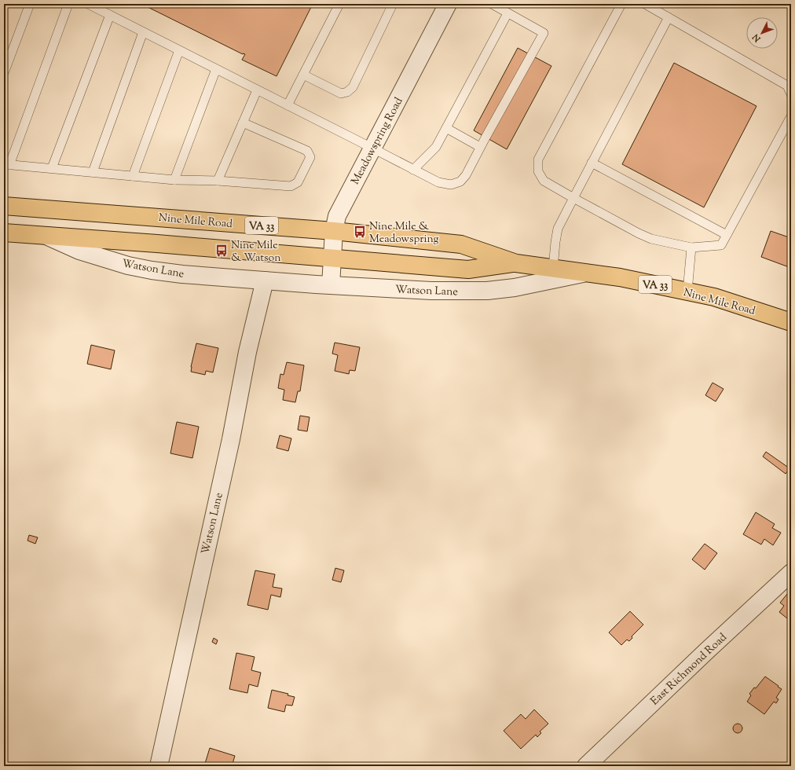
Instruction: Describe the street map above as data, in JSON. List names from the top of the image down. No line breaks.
{"streets":{"main road":["Nine Mile Road","VA 33"],"street":["Meadowspring Road","Watson Lane","East Richmond Road"]},"crossings":[["Meadowspring Road","Nine Mile Road"],["Meadowspring Road","Watson Lane"],["Nine Mile Road","Watson Lane"]],"places":{"bus stop":["Nine Mile & Meadowspring","Nine Mile & Watson"]},"north":"bottom left"}
